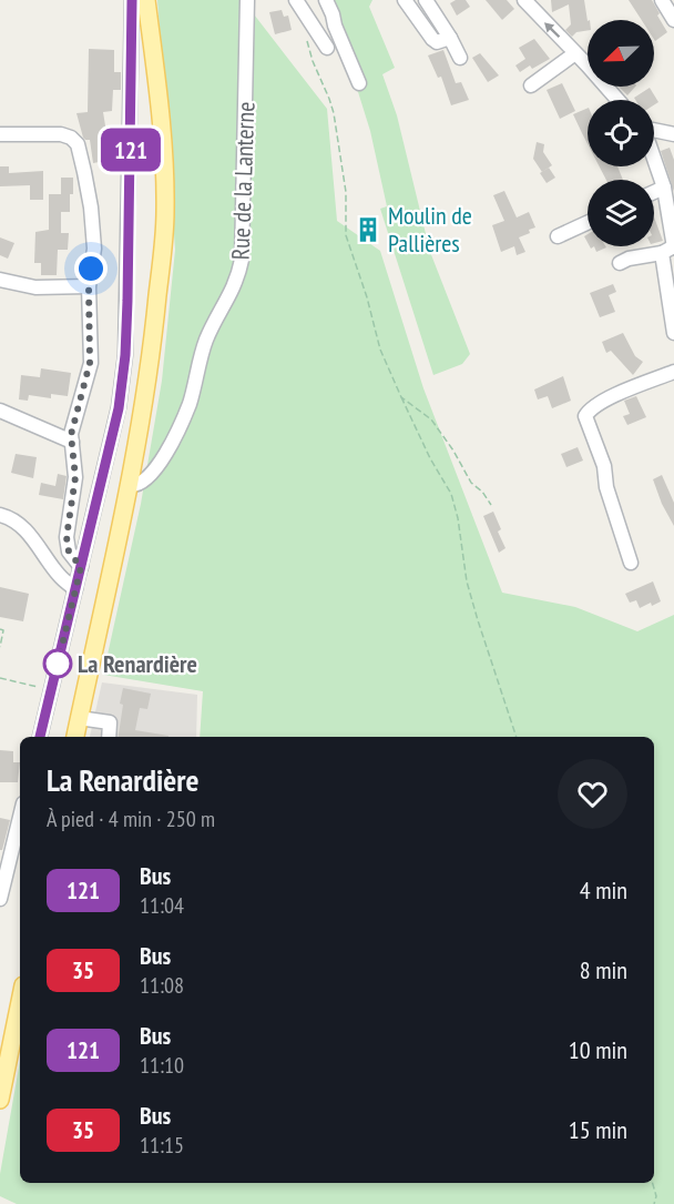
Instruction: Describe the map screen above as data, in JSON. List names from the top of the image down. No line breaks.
{"streets":{"street":["Rue de la Lanterne"]},"places":{"building":["Moulin de Pallières"],"other":["La Renardière"]},"lines":["bus line 121"],"north":"bottom left","page":{"on_map":"121","heading":["La Renardière","À pied · 4 min · 250 m"],"list":[{"mark":"121","name":"Bus","note":"11:04","value":"4 min"},{"mark":"35","name":"Bus","note":"11:08","value":"8 min"},{"mark":"121","name":"Bus","note":"11:10","value":"10 min"},{"mark":"35","name":"Bus","note":"11:15","value":"15 min"}]}}
